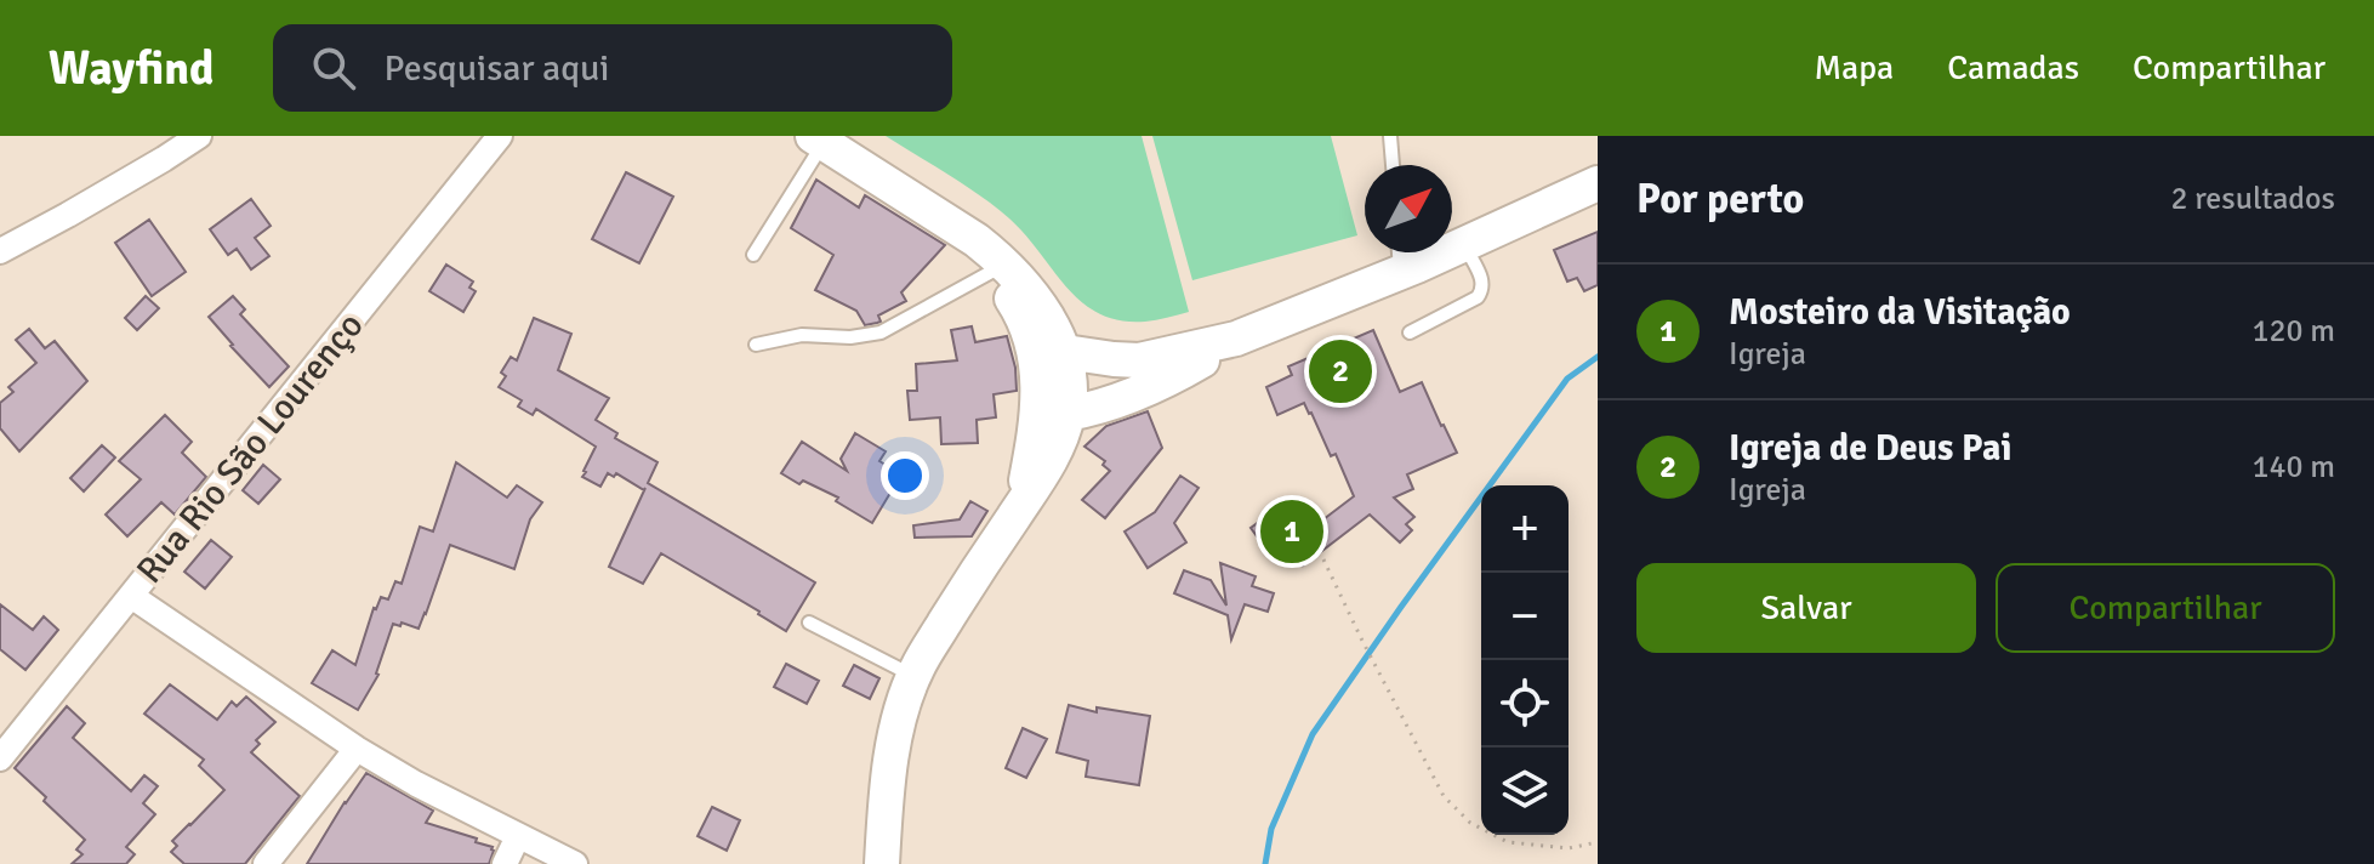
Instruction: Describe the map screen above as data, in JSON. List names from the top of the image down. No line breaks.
{"streets":{"street":["Rua Rio São Lourenço"]},"north":"top right","page":{"header":"Wayfind","search":"Pesquisar aqui","nav":["Mapa","Camadas","Compartilhar"],"heading":["Por perto","2 resultados"],"list":[{"mark":"1","name":"Mosteiro da Visitação","note":"Igreja","value":"120 m"},{"mark":"2","name":"Igreja de Deus Pai","note":"Igreja","value":"140 m"}],"pins":["2","1"],"map_buttons":["+","−"],"buttons":["Salvar","Compartilhar"]}}
